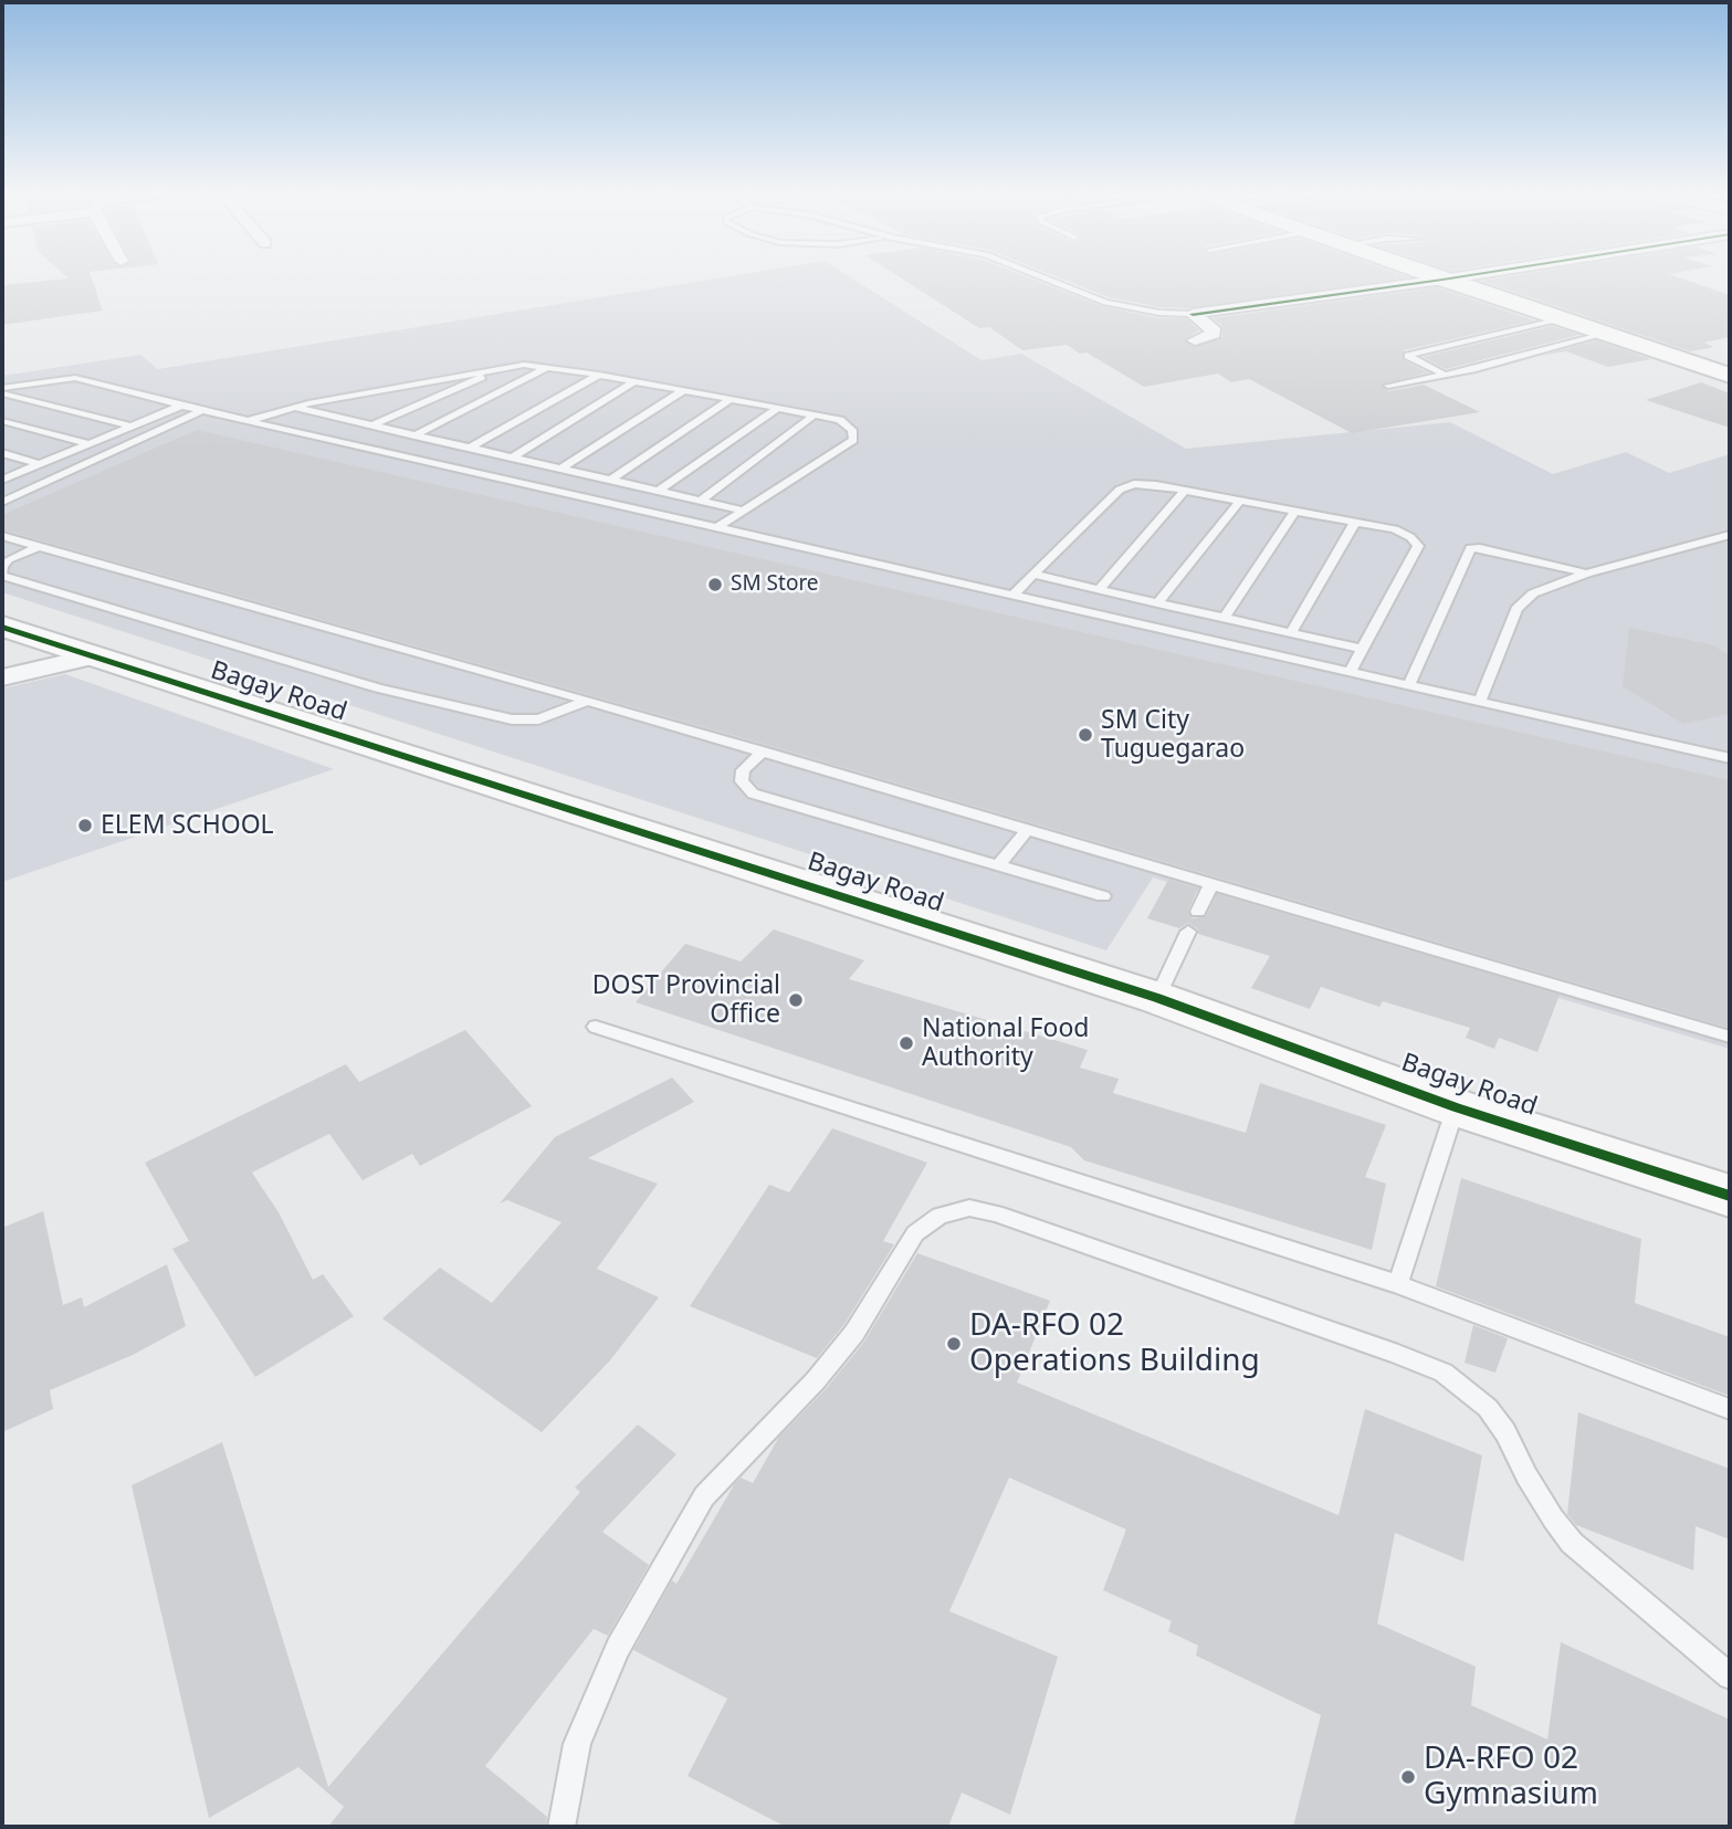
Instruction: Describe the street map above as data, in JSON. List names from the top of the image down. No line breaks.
{"streets":{"street":["Bagay Road"]},"places":["SM Store","SM City Tuguegarao","ELEM SCHOOL","DOST Provincial Office","National Food Authority","DA-RFO 02 Operations Building","DA-RFO 02 Gymnasium"]}
